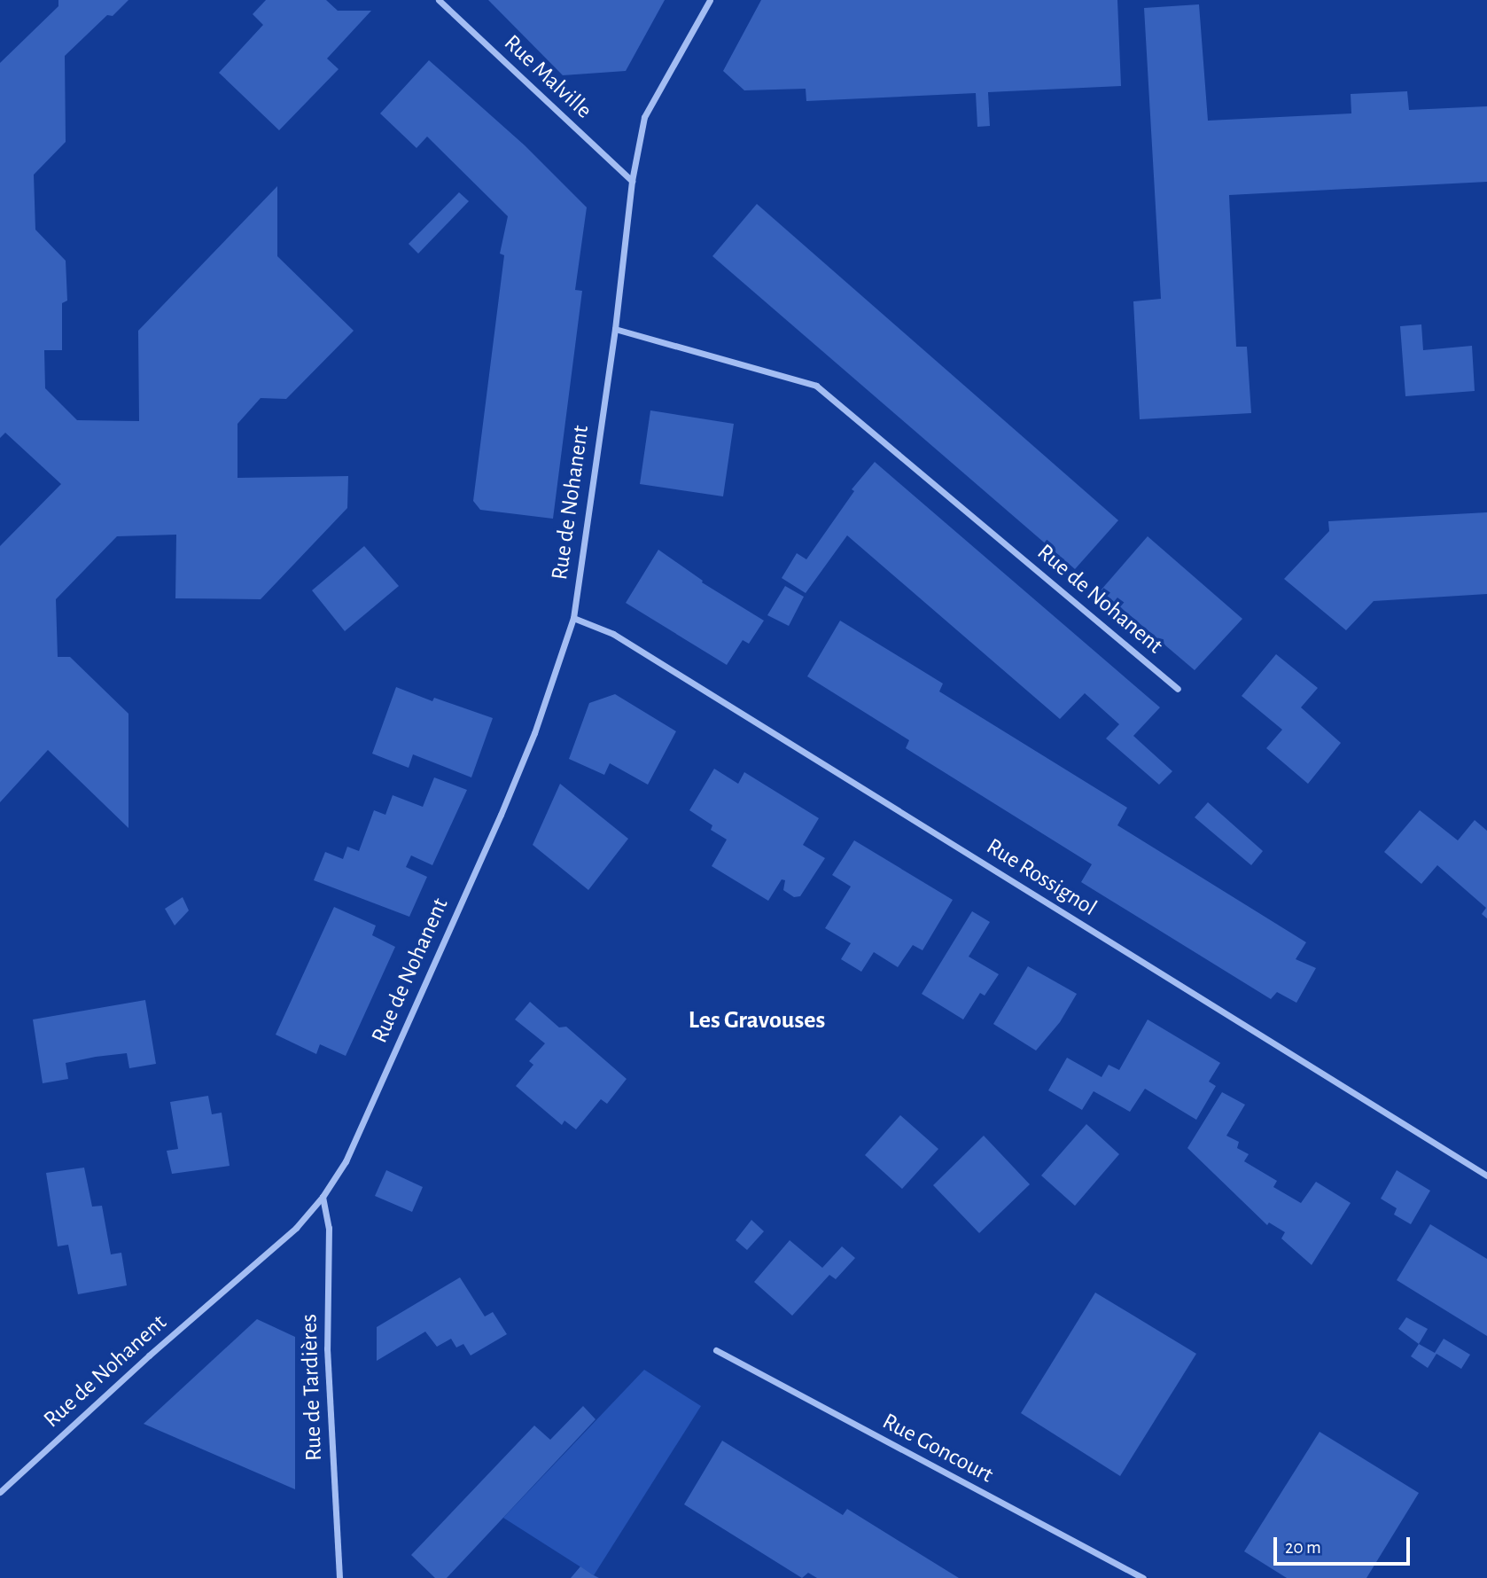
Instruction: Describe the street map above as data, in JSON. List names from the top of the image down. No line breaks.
{"streets":{"street":["Rue Malville","Rue de Nohanent","Rue Rossignol","Rue de Tardières","Rue Goncourt"]},"crossings":[["Rue Malville","Rue de Nohanent"],["Rue de Nohanent","Rue Rossignol"],["Rue de Nohanent","Rue de Tardières"]],"districts":["Les Gravouses"],"scale_bar":"20 m"}
